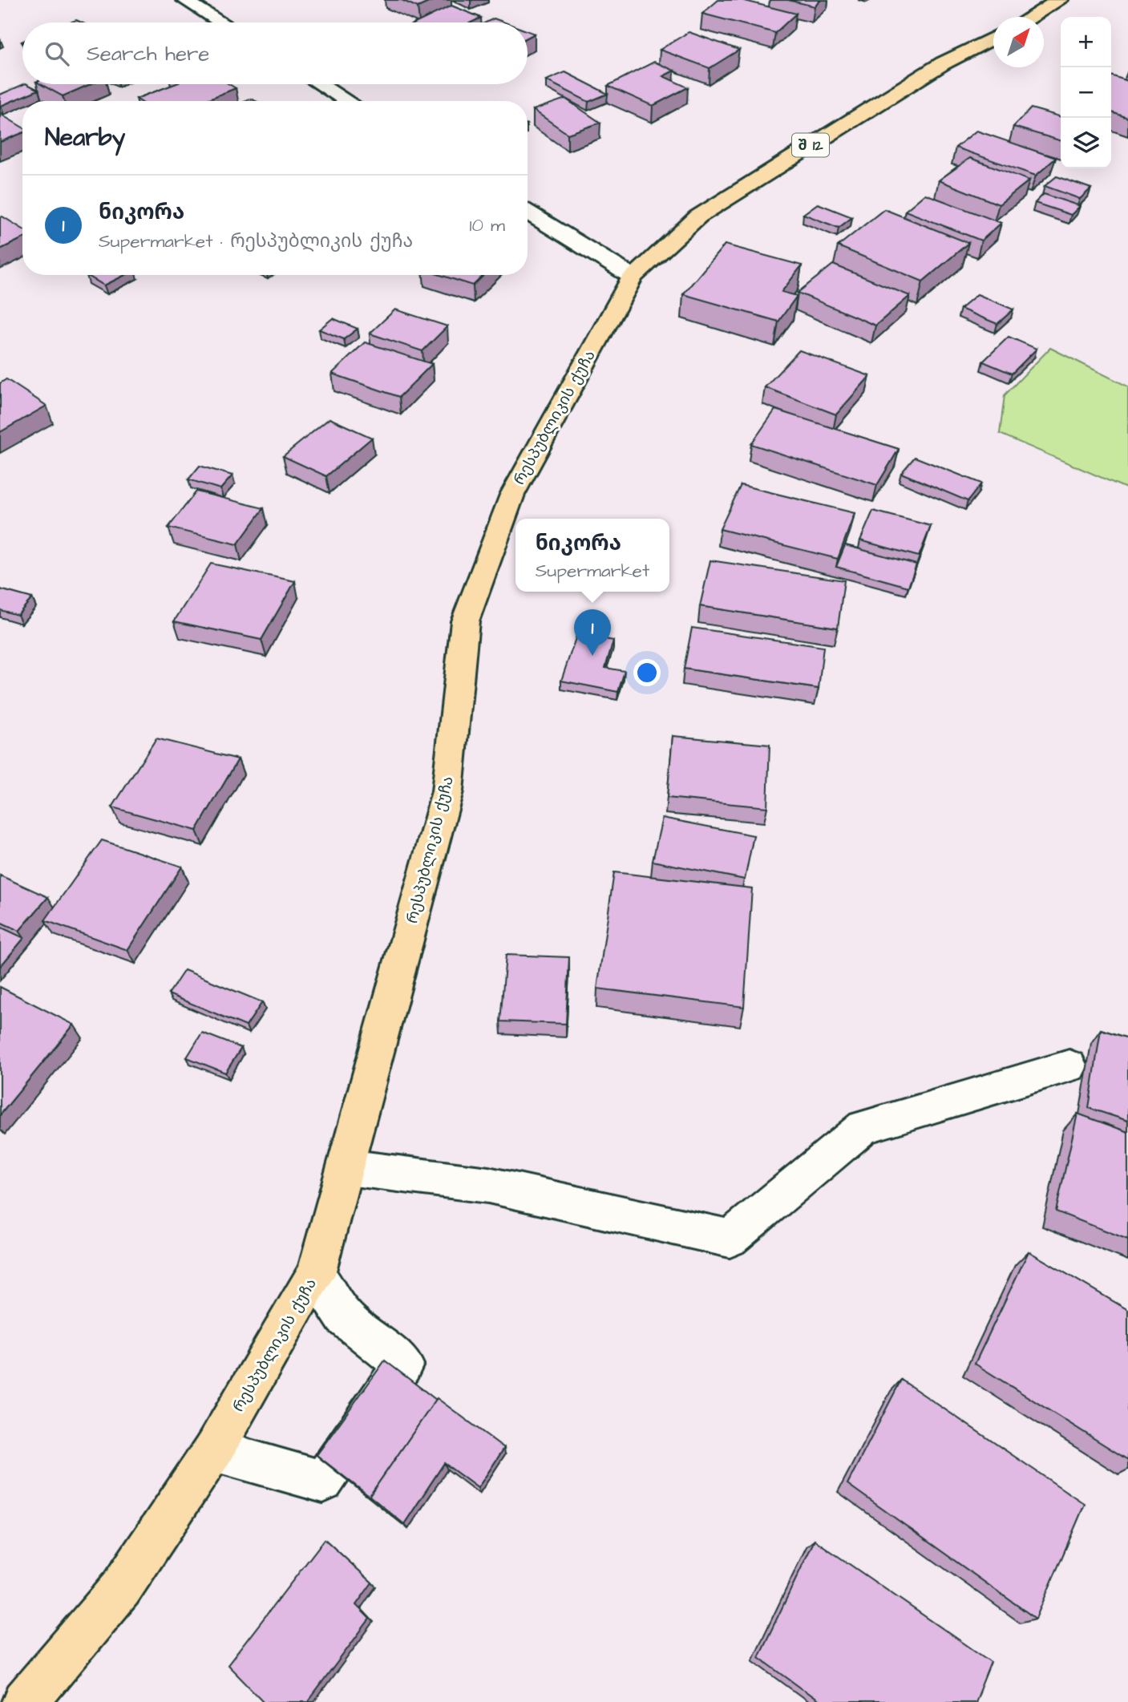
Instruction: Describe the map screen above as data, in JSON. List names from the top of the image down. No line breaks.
{"streets":{"main road":["შ 12","რესპუბლიკის ქუჩა"]},"north":"top right","page":{"map_buttons":["+","−"],"search":"Search here","heading":"Nearby","list":[{"mark":"1","name":"ნიკორა","note":"Supermarket · რესპუბლიკის ქუჩა","value":"10 m"}],"popup":["ნიკორა","Supermarket"],"pins":"1"}}
